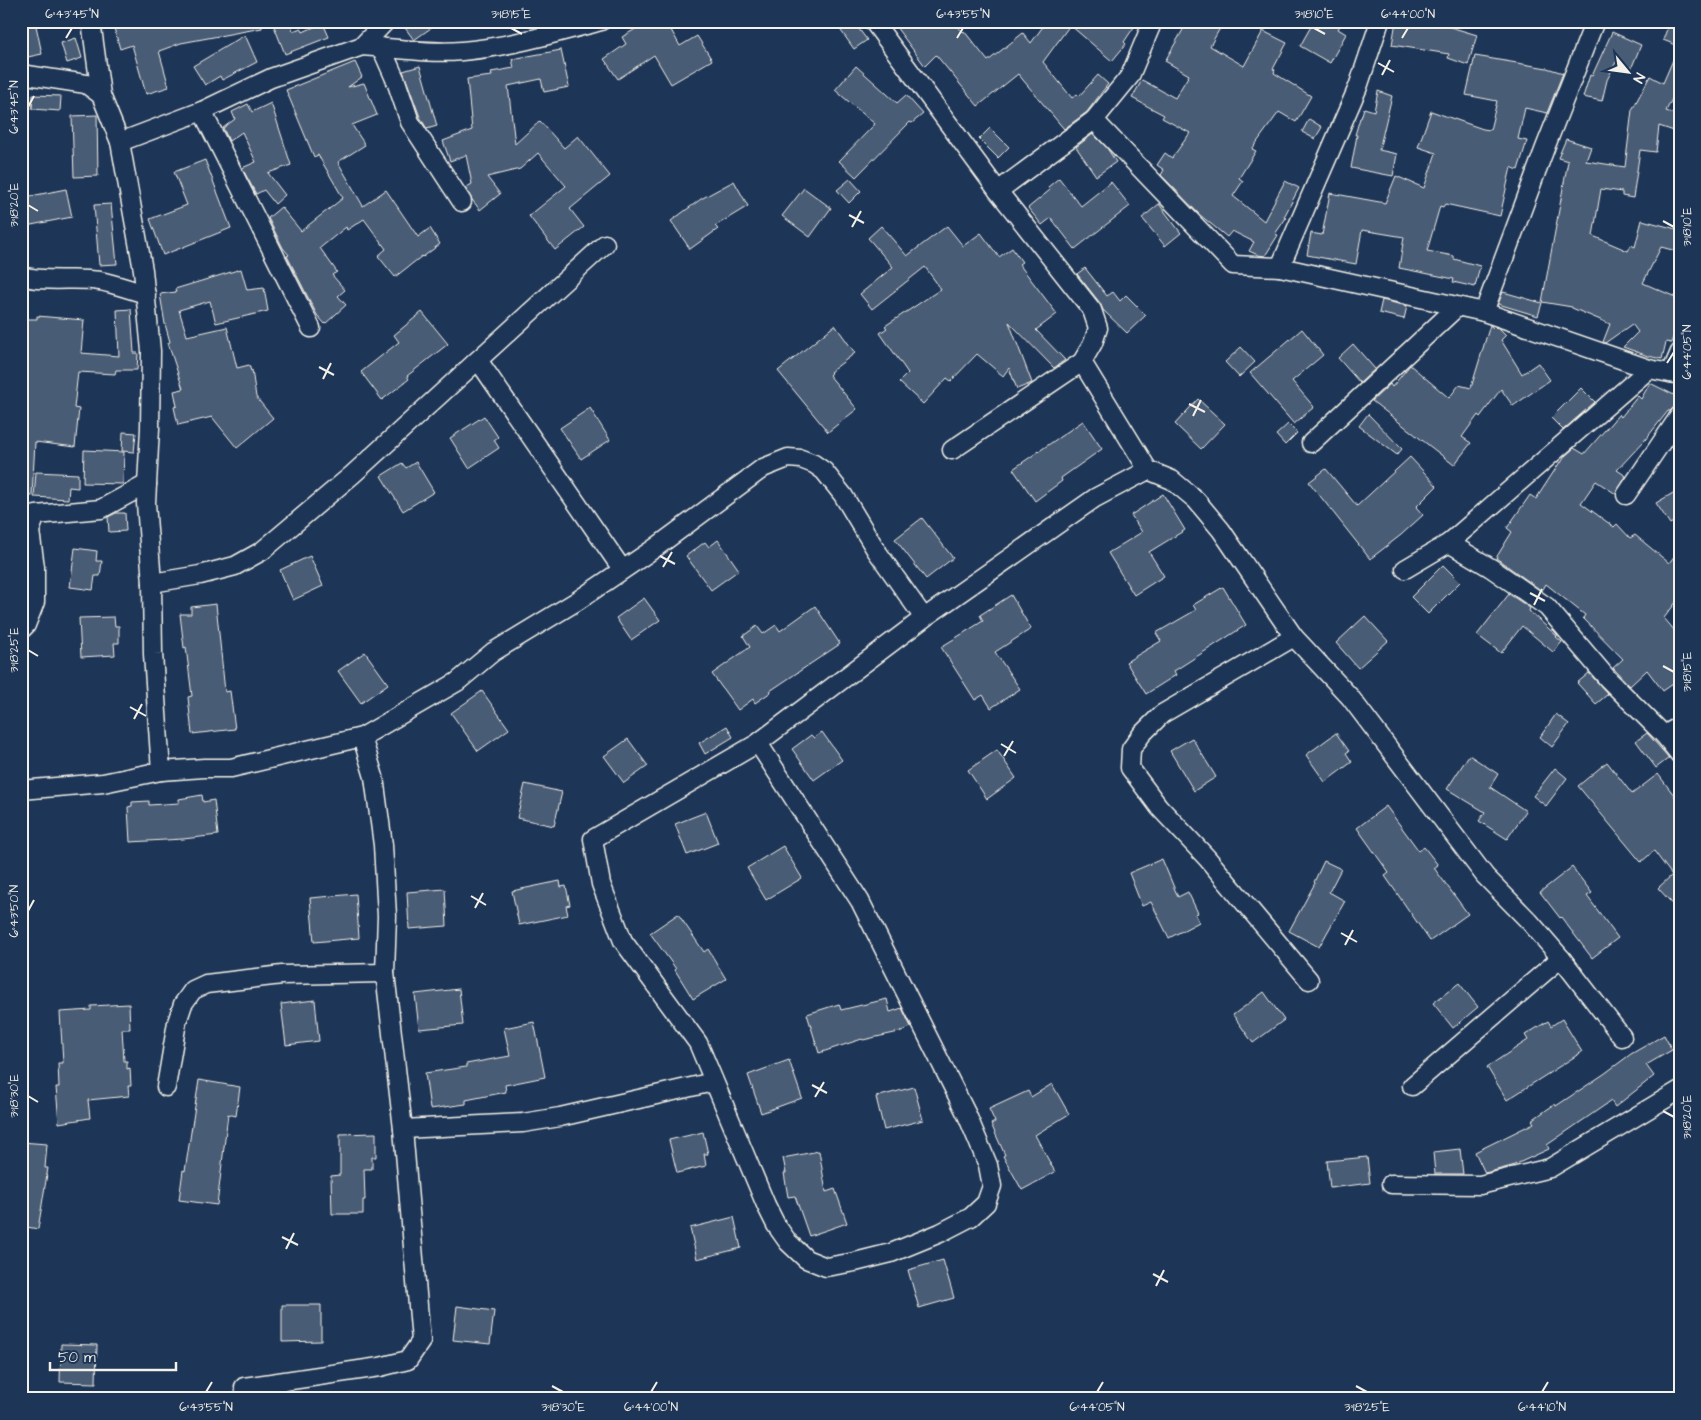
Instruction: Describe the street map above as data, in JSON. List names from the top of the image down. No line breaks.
{"scale_bar":"50 m","north":"bottom right","coordinates":["6°43'45\"N","3°18'15\"E","6°43'55\"N","3°18'10\"E","6°44'00\"N","3°18'20\"E","6°44'05\"N","3°18'25\"E","6°43'50\"N","3°18'30\"E","6°44'10\"N"]}
